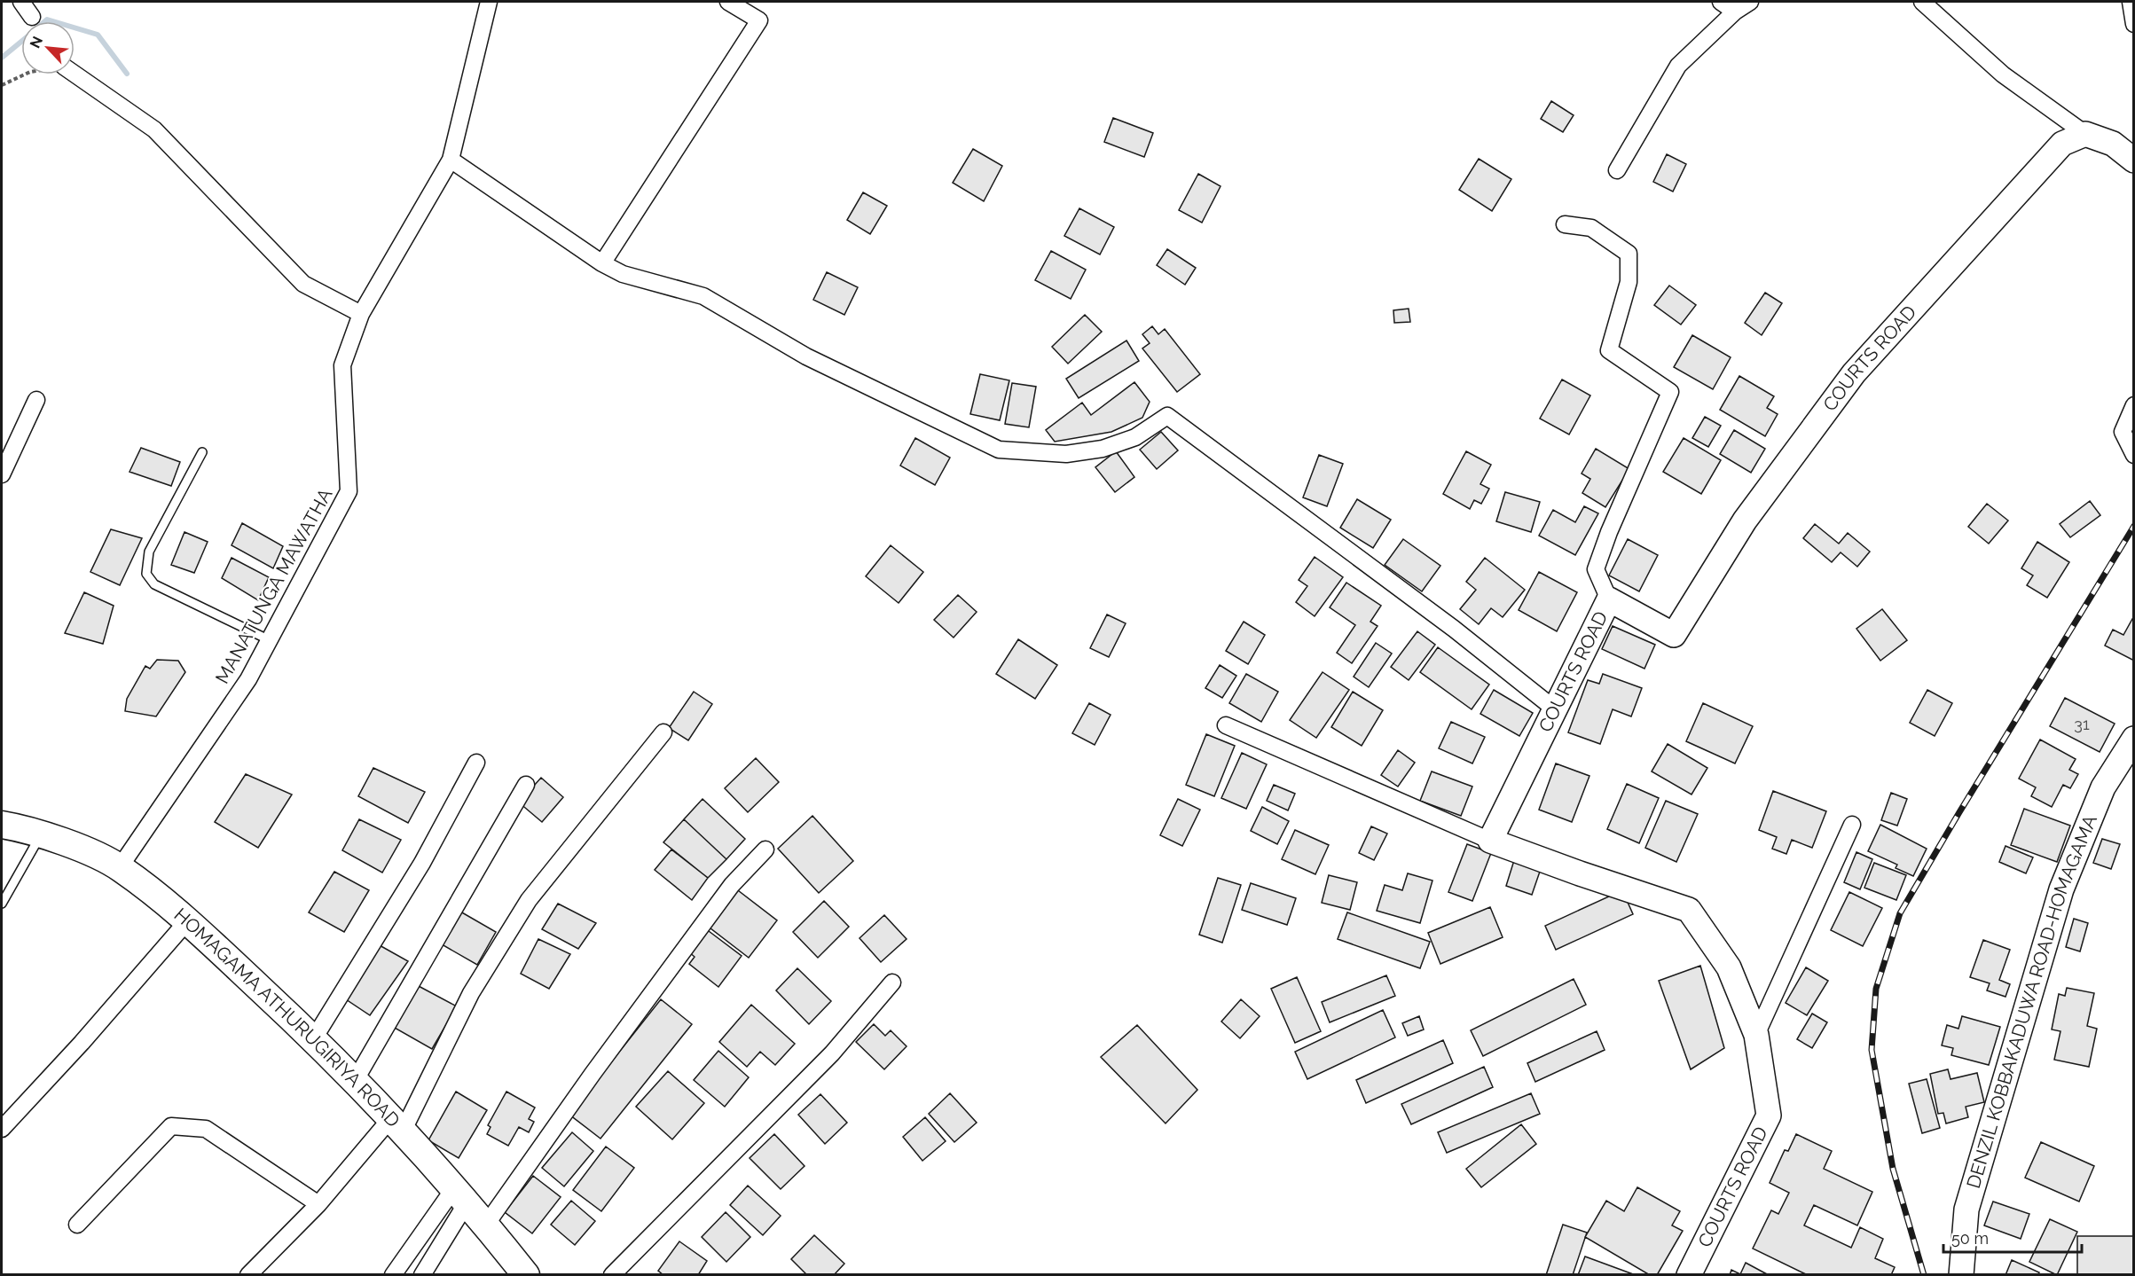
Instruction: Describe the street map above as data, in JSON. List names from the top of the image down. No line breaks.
{"streets":{"main road":["HOMAGAMA ATHURUGIRIYA ROAD"],"street":["COURTS ROAD","MANATUNGA MAWATHA","DENZIL KOBBAKADUWA ROAD-HOMAGAMA"]},"crossings":[["MANATUNGA MAWATHA","HOMAGAMA ATHURUGIRIYA ROAD"]],"house_numbers":["31"],"scale_bar":"50 m","north":"top left"}
